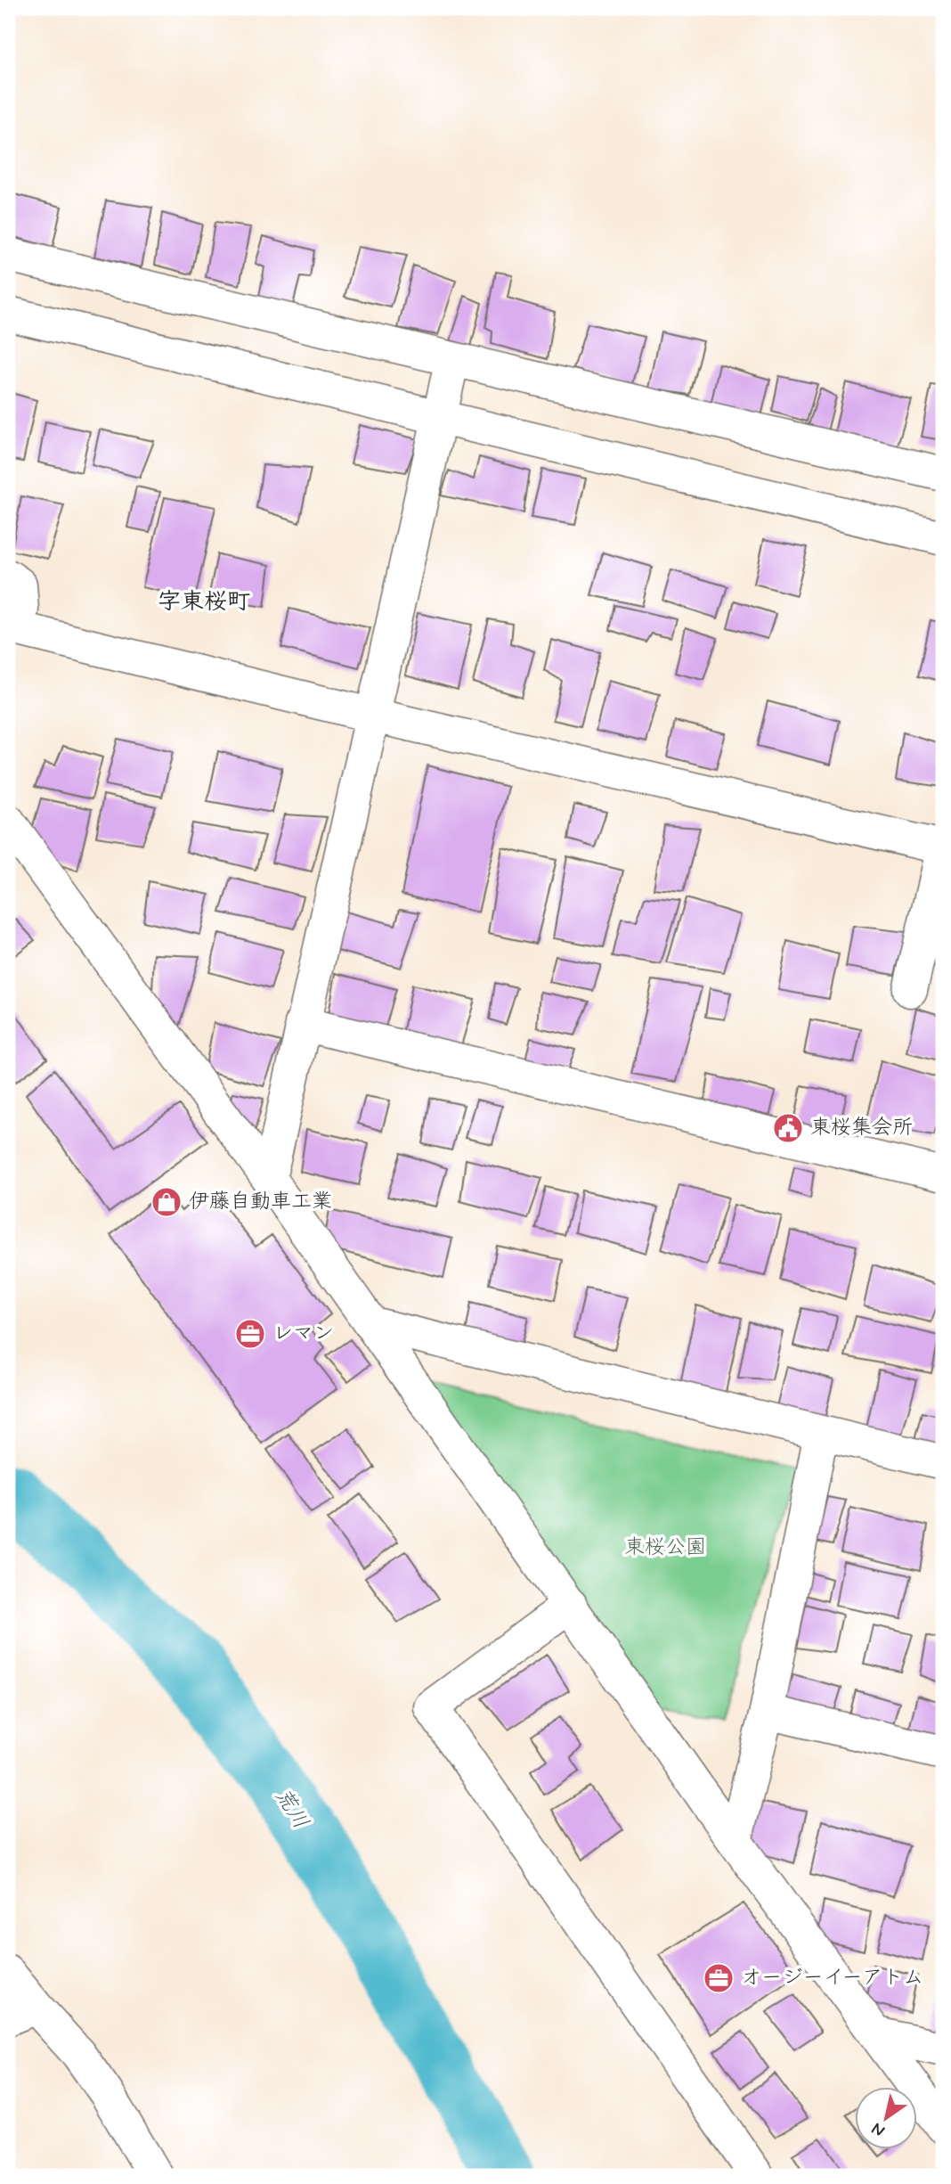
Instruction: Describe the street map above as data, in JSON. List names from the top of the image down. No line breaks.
{"districts":["字東桜町"],"water":["荒川"],"parks":["東桜公園"],"places":{"public building":["東桜集会所"],"shop":["伊藤自動車工業"],"office":["レマン","オージーイーアトム"]},"north":"bottom left"}
